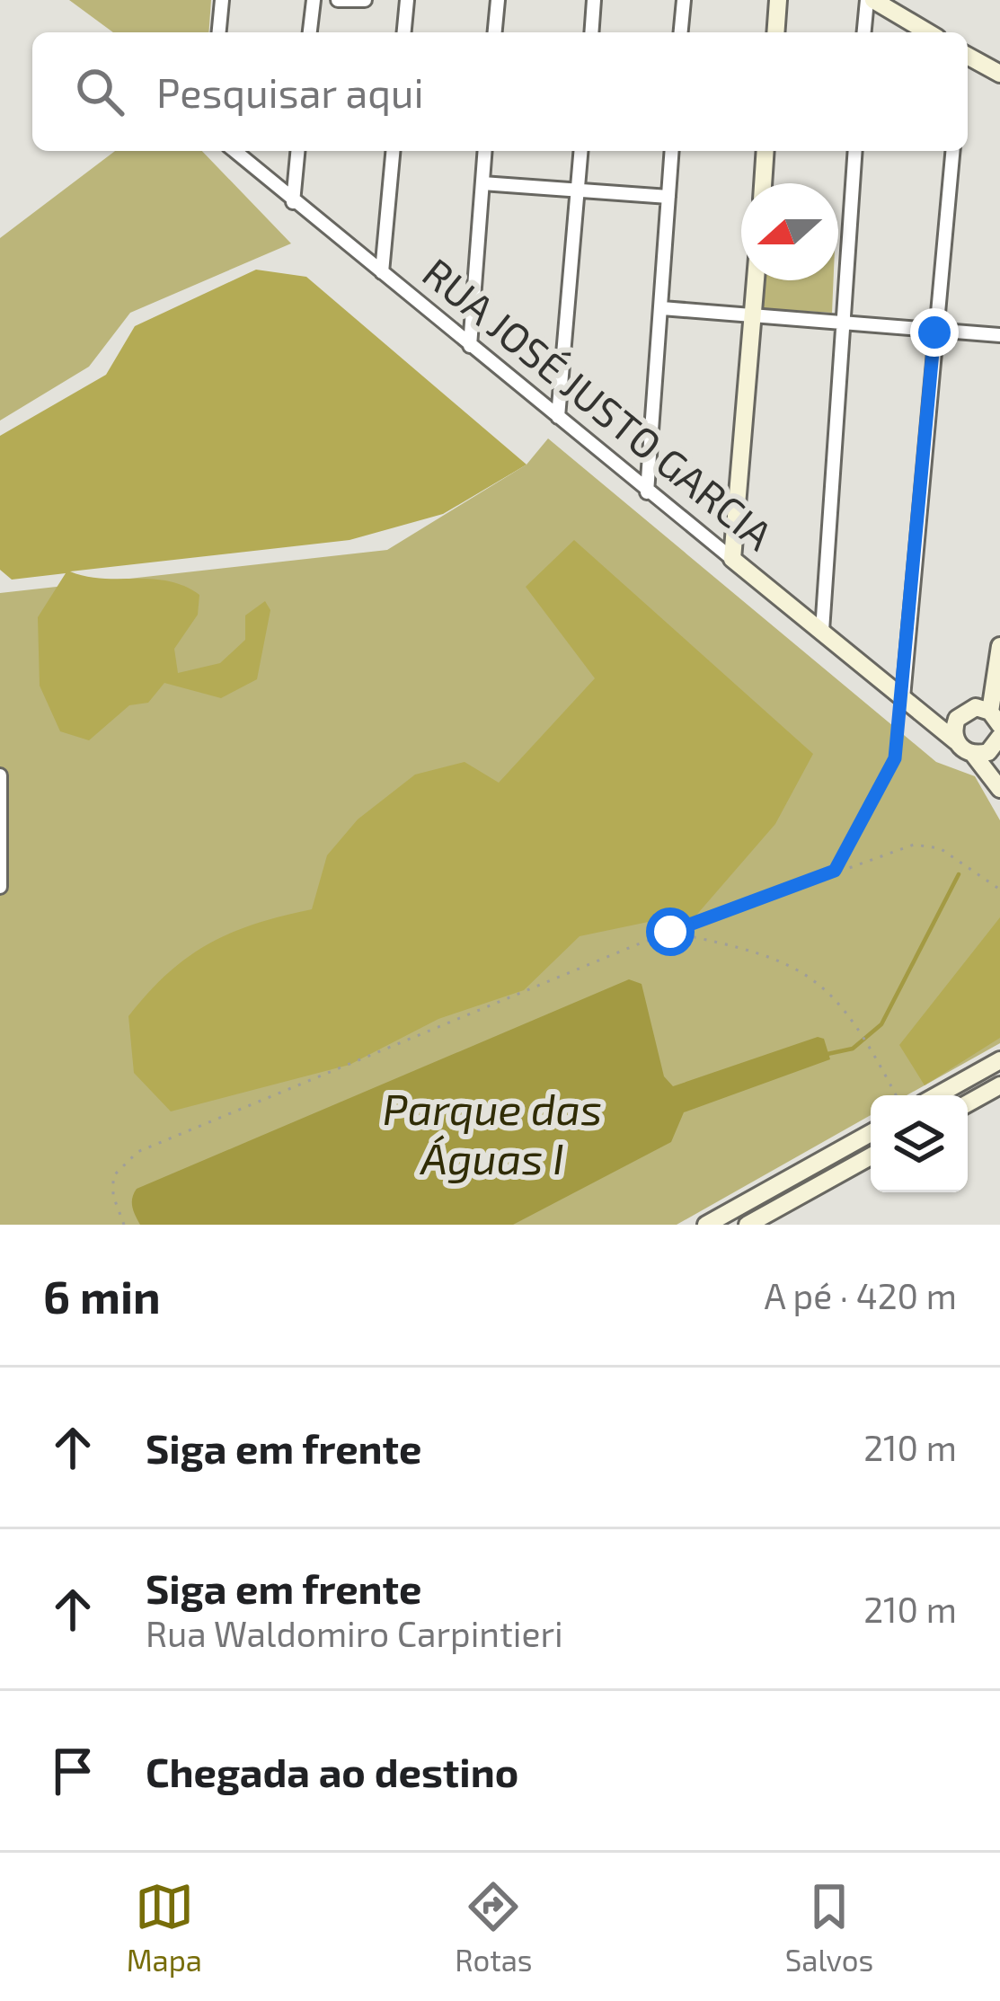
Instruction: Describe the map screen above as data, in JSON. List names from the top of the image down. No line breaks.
{"streets":{"street":["RUA JOSÉ JUSTO GARCIA"]},"water":["Parque das Águas I"],"north":"left","page":{"search":"Pesquisar aqui","heading":["6 min","A pé · 420 m"],"list":[["Siga em frente","210 m"],["Siga em frente","Rua Waldomiro Carpintieri","210 m"],"Chegada ao destino"],"nav":["Mapa","Rotas","Salvos"]}}
